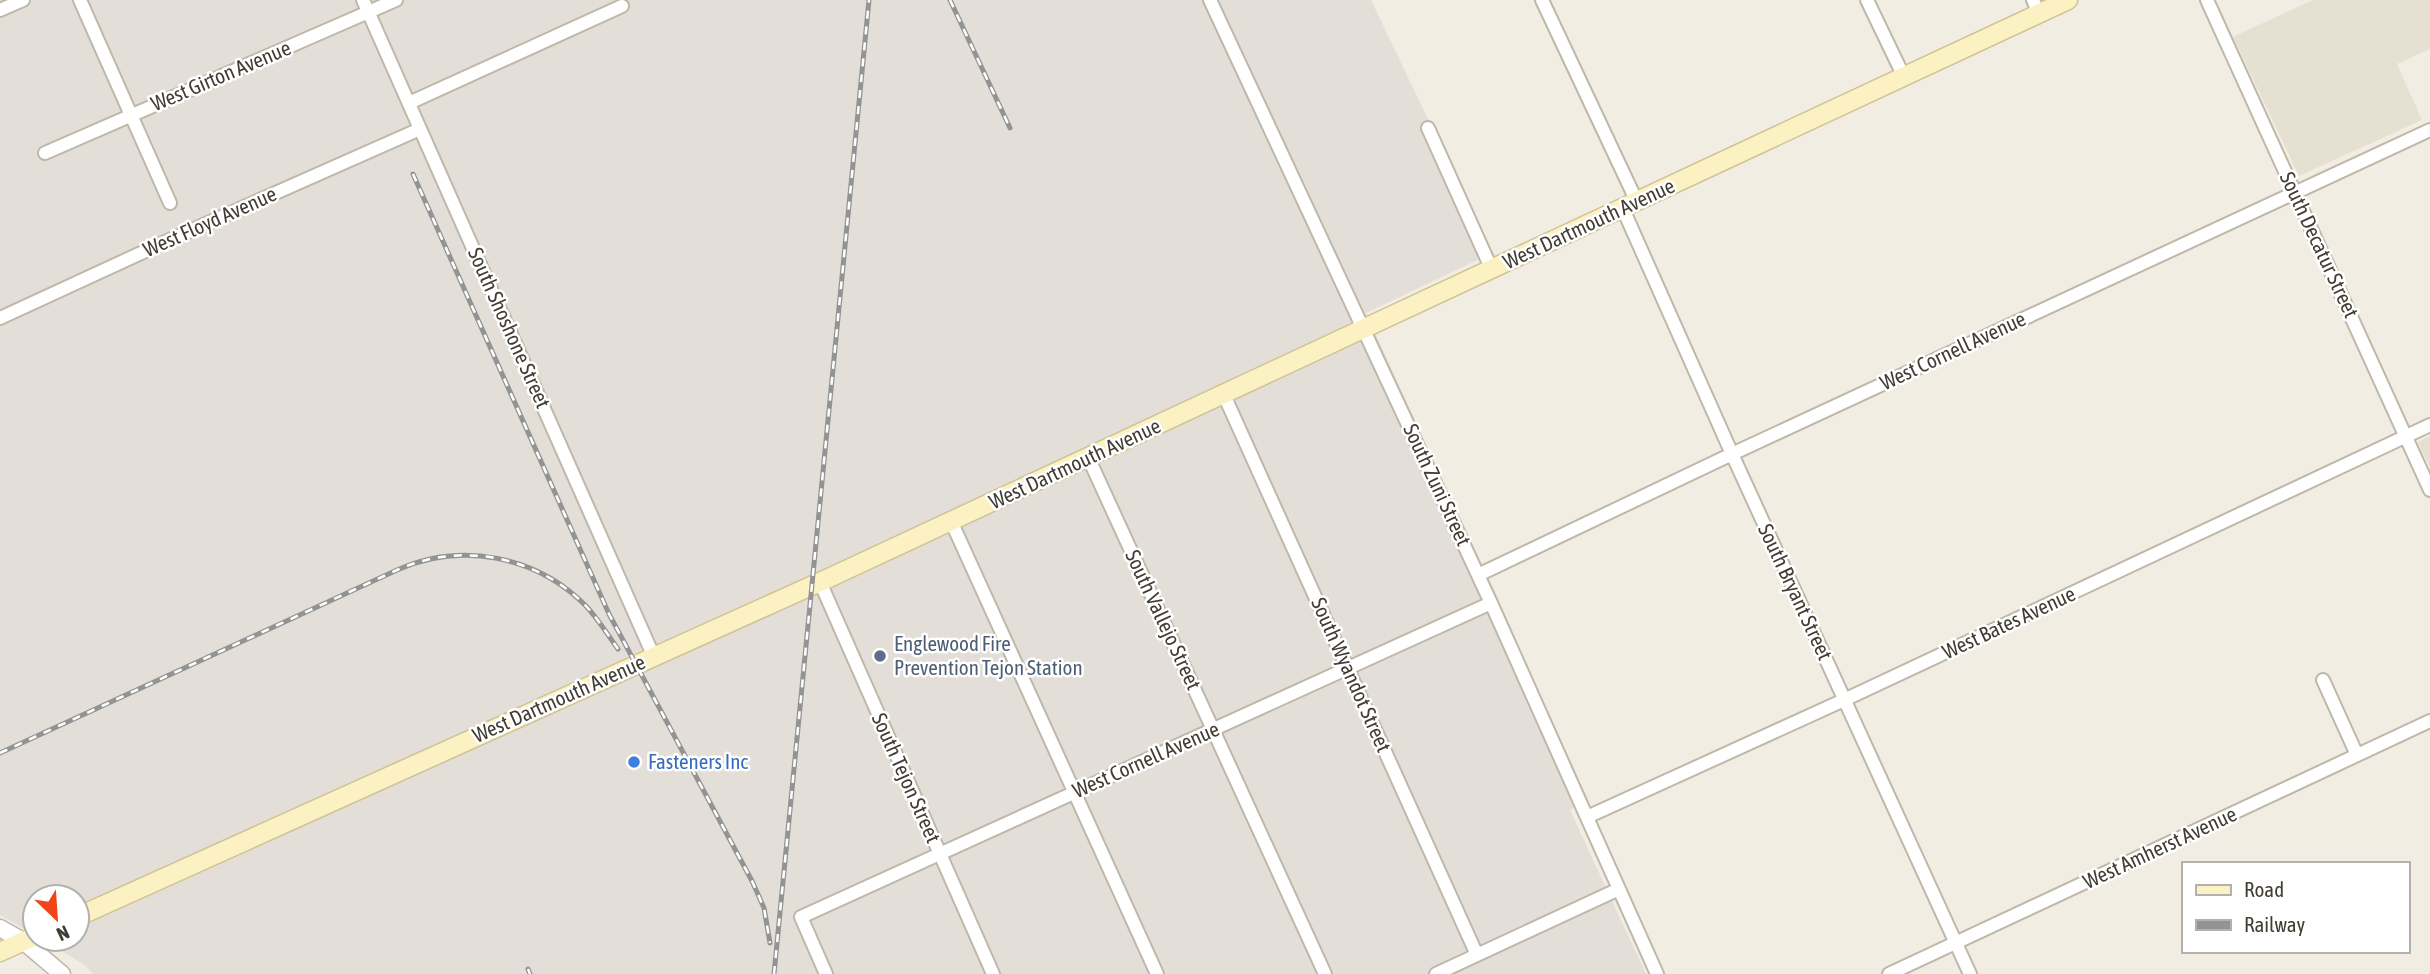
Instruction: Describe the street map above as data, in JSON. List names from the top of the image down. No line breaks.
{"streets":{"main road":["West Dartmouth Avenue"],"street":["West Girton Avenue","West Floyd Avenue","South Decatur Street","South Shoshone Street","West Cornell Avenue","South Zuni Street","South Bryant Street","South Vallejo Street","West Bates Avenue","South Wyandot Street","South Tejon Street","West Amherst Avenue"]},"crossings":[["West Girton Avenue","South Shoshone Street"],["West Floyd Avenue","South Shoshone Street"],["West Dartmouth Avenue","South Shoshone Street"],["West Dartmouth Avenue","South Zuni Street"],["West Dartmouth Avenue","South Bryant Street"],["West Dartmouth Avenue","South Vallejo Street"],["West Dartmouth Avenue","South Wyandot Street"],["West Dartmouth Avenue","South Tejon Street"],["South Decatur Street","West Cornell Avenue"],["South Decatur Street","West Bates Avenue"],["West Cornell Avenue","South Zuni Street"],["West Cornell Avenue","South Bryant Street"],["West Cornell Avenue","South Vallejo Street"],["West Cornell Avenue","South Wyandot Street"],["West Cornell Avenue","South Tejon Street"],["South Zuni Street","West Bates Avenue"],["South Bryant Street","West Bates Avenue"],["South Bryant Street","West Amherst Avenue"]],"places":["Englewood Fire Prevention Tejon Station","Fasteners Inc"],"legend":["Road","Railway"],"north":"bottom right"}
